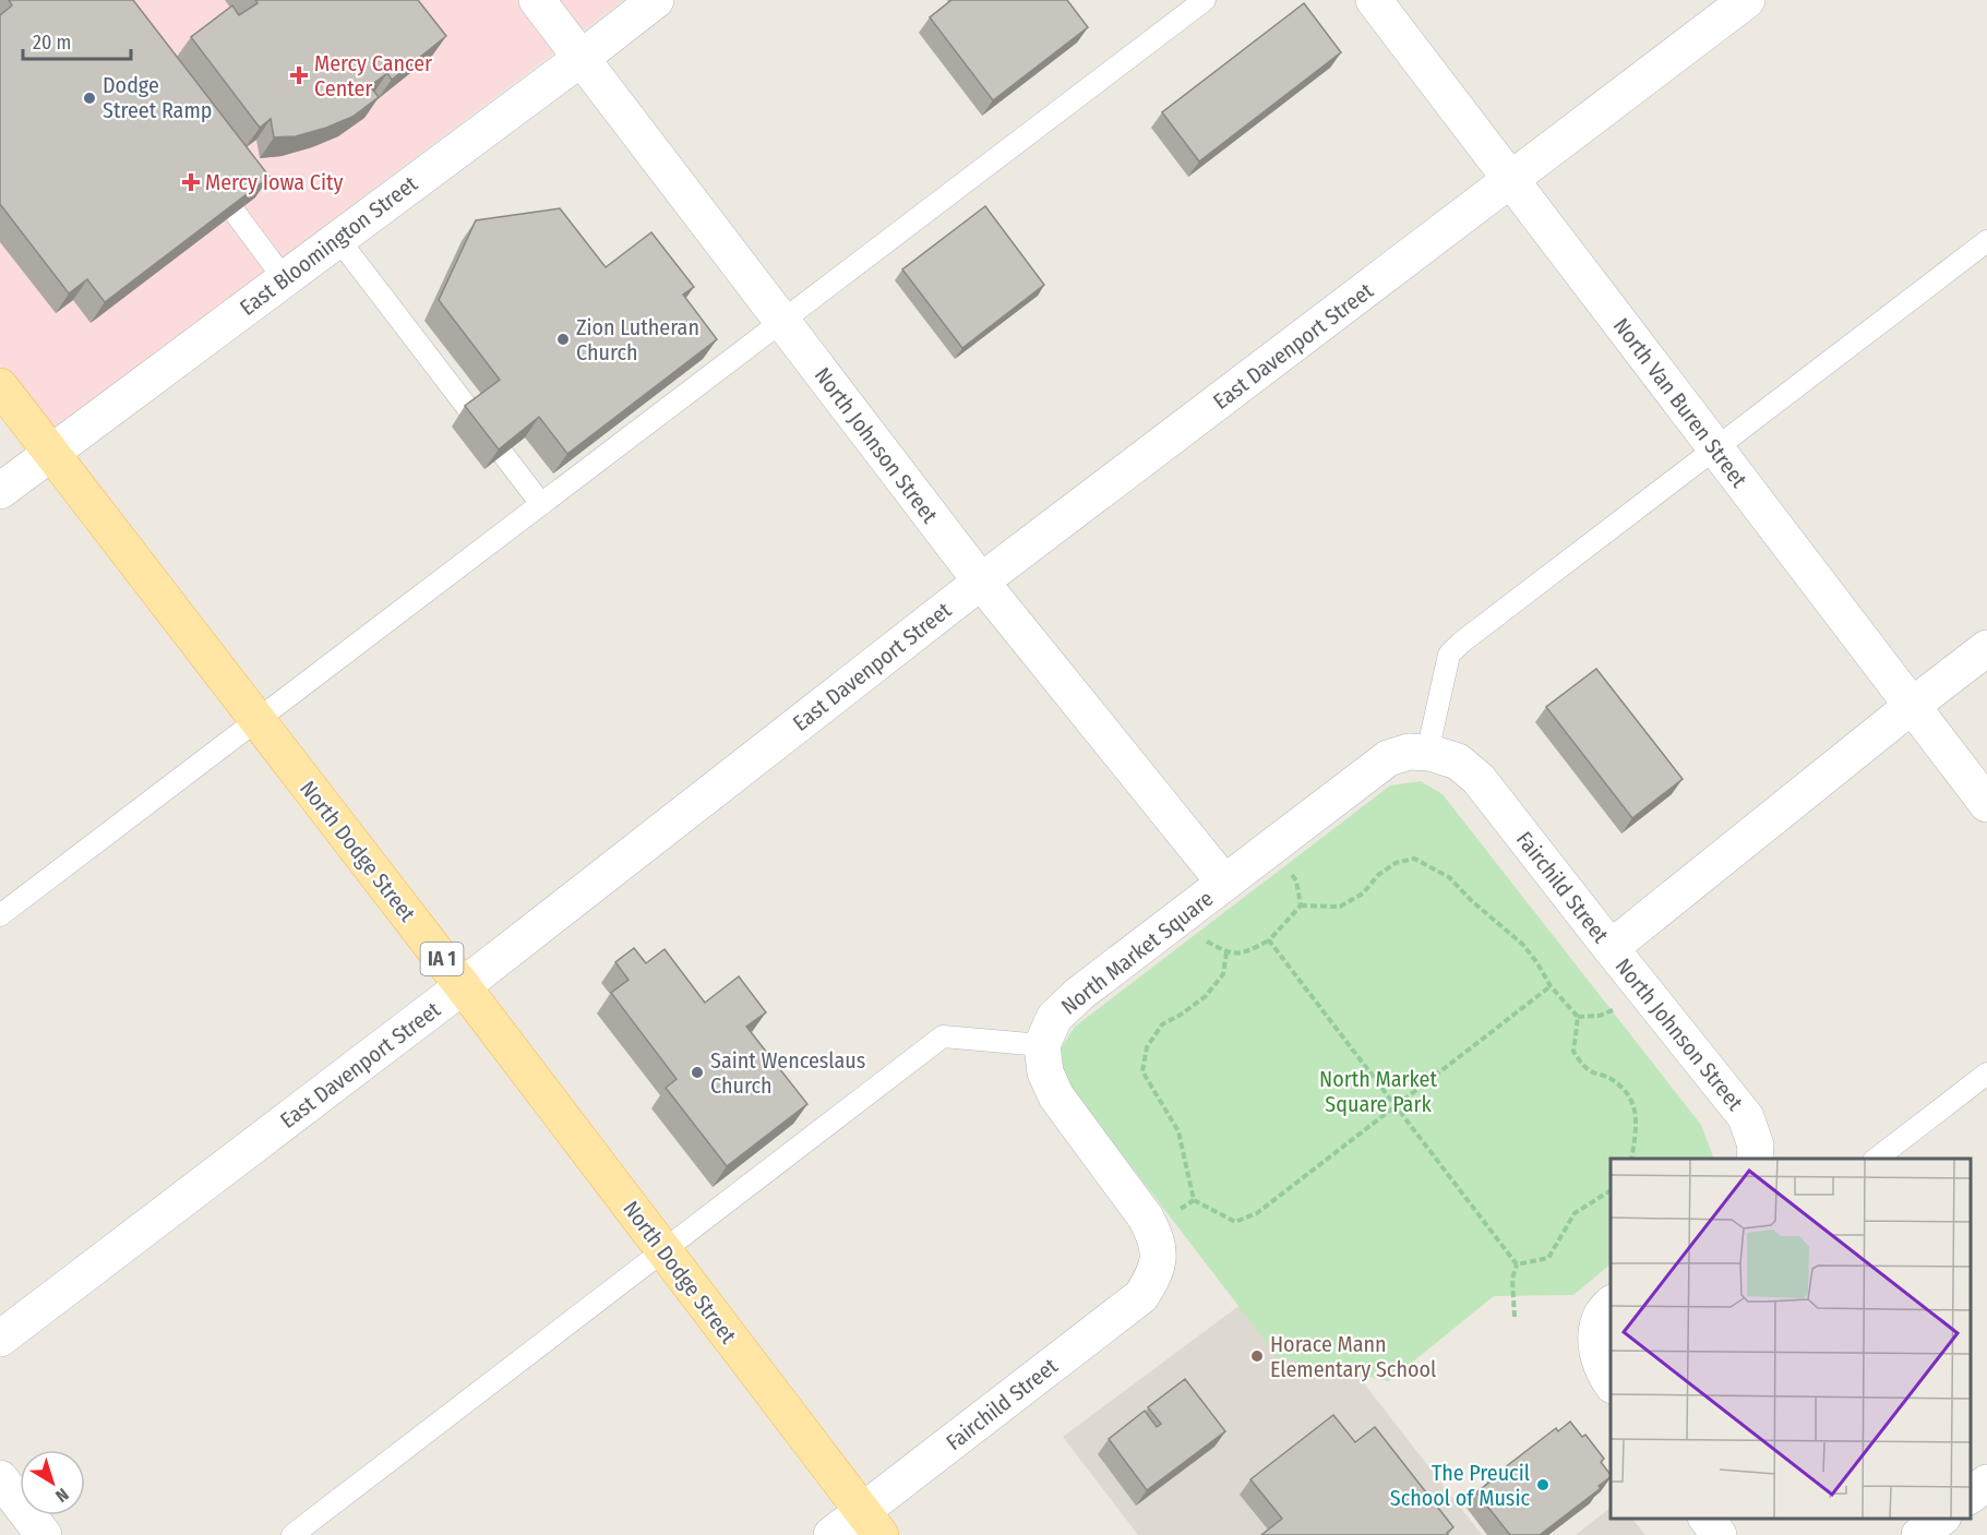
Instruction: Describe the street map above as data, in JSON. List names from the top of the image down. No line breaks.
{"streets":{"main road":["North Dodge Street","IA 1"],"street":["East Bloomington Street","East Davenport Street","North Van Buren Street","North Johnson Street","Fairchild Street","North Market Square"]},"crossings":[["East Bloomington Street","North Johnson Street"],["East Bloomington Street","North Dodge Street"],["East Davenport Street","North Van Buren Street"],["East Davenport Street","North Johnson Street"],["East Davenport Street","North Dodge Street"],["North Van Buren Street","Fairchild Street"],["North Johnson Street","Fairchild Street"],["North Johnson Street","North Market Square"],["North Dodge Street","Fairchild Street"],["Fairchild Street","North Market Square"]],"parks":["North Market Square Park"],"places":{"health":["Mercy Cancer Center","Mercy Iowa City"],"other":["Dodge Street Ramp","Zion Lutheran Church","Saint Wenceslaus Church","Horace Mann Elementary School","The Preucil School of Music"]},"scale_bar":"20 m","north":"bottom right"}
